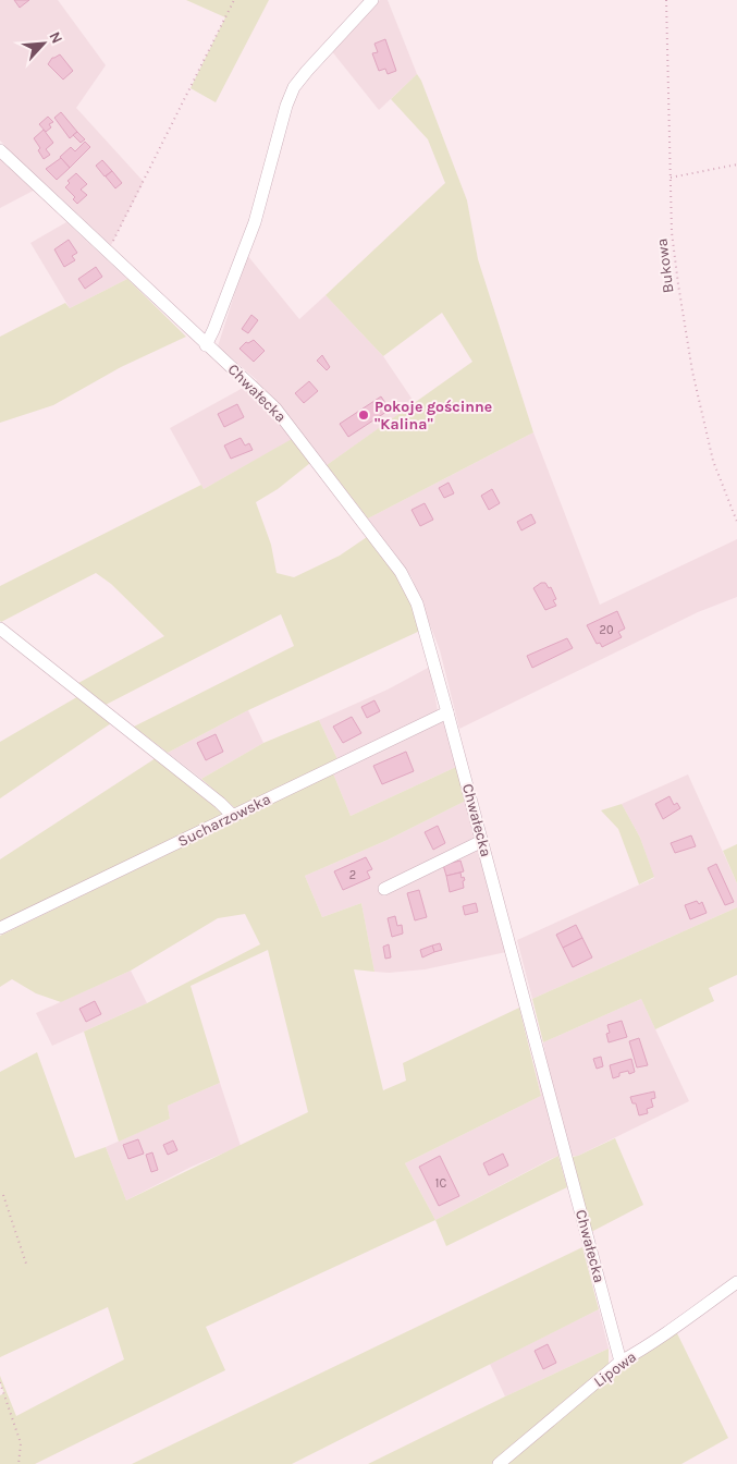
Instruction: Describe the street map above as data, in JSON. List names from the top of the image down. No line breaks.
{"streets":{"street":["Chwałecka","Sucharzowska","Lipowa"],"path":["Bukowa"]},"crossings":[["Chwałecka","Sucharzowska"],["Chwałecka","Lipowa"]],"places":["Pokoje gościnne \"Kalina\""],"house_numbers":["20","2","1C"],"north":"top right"}
